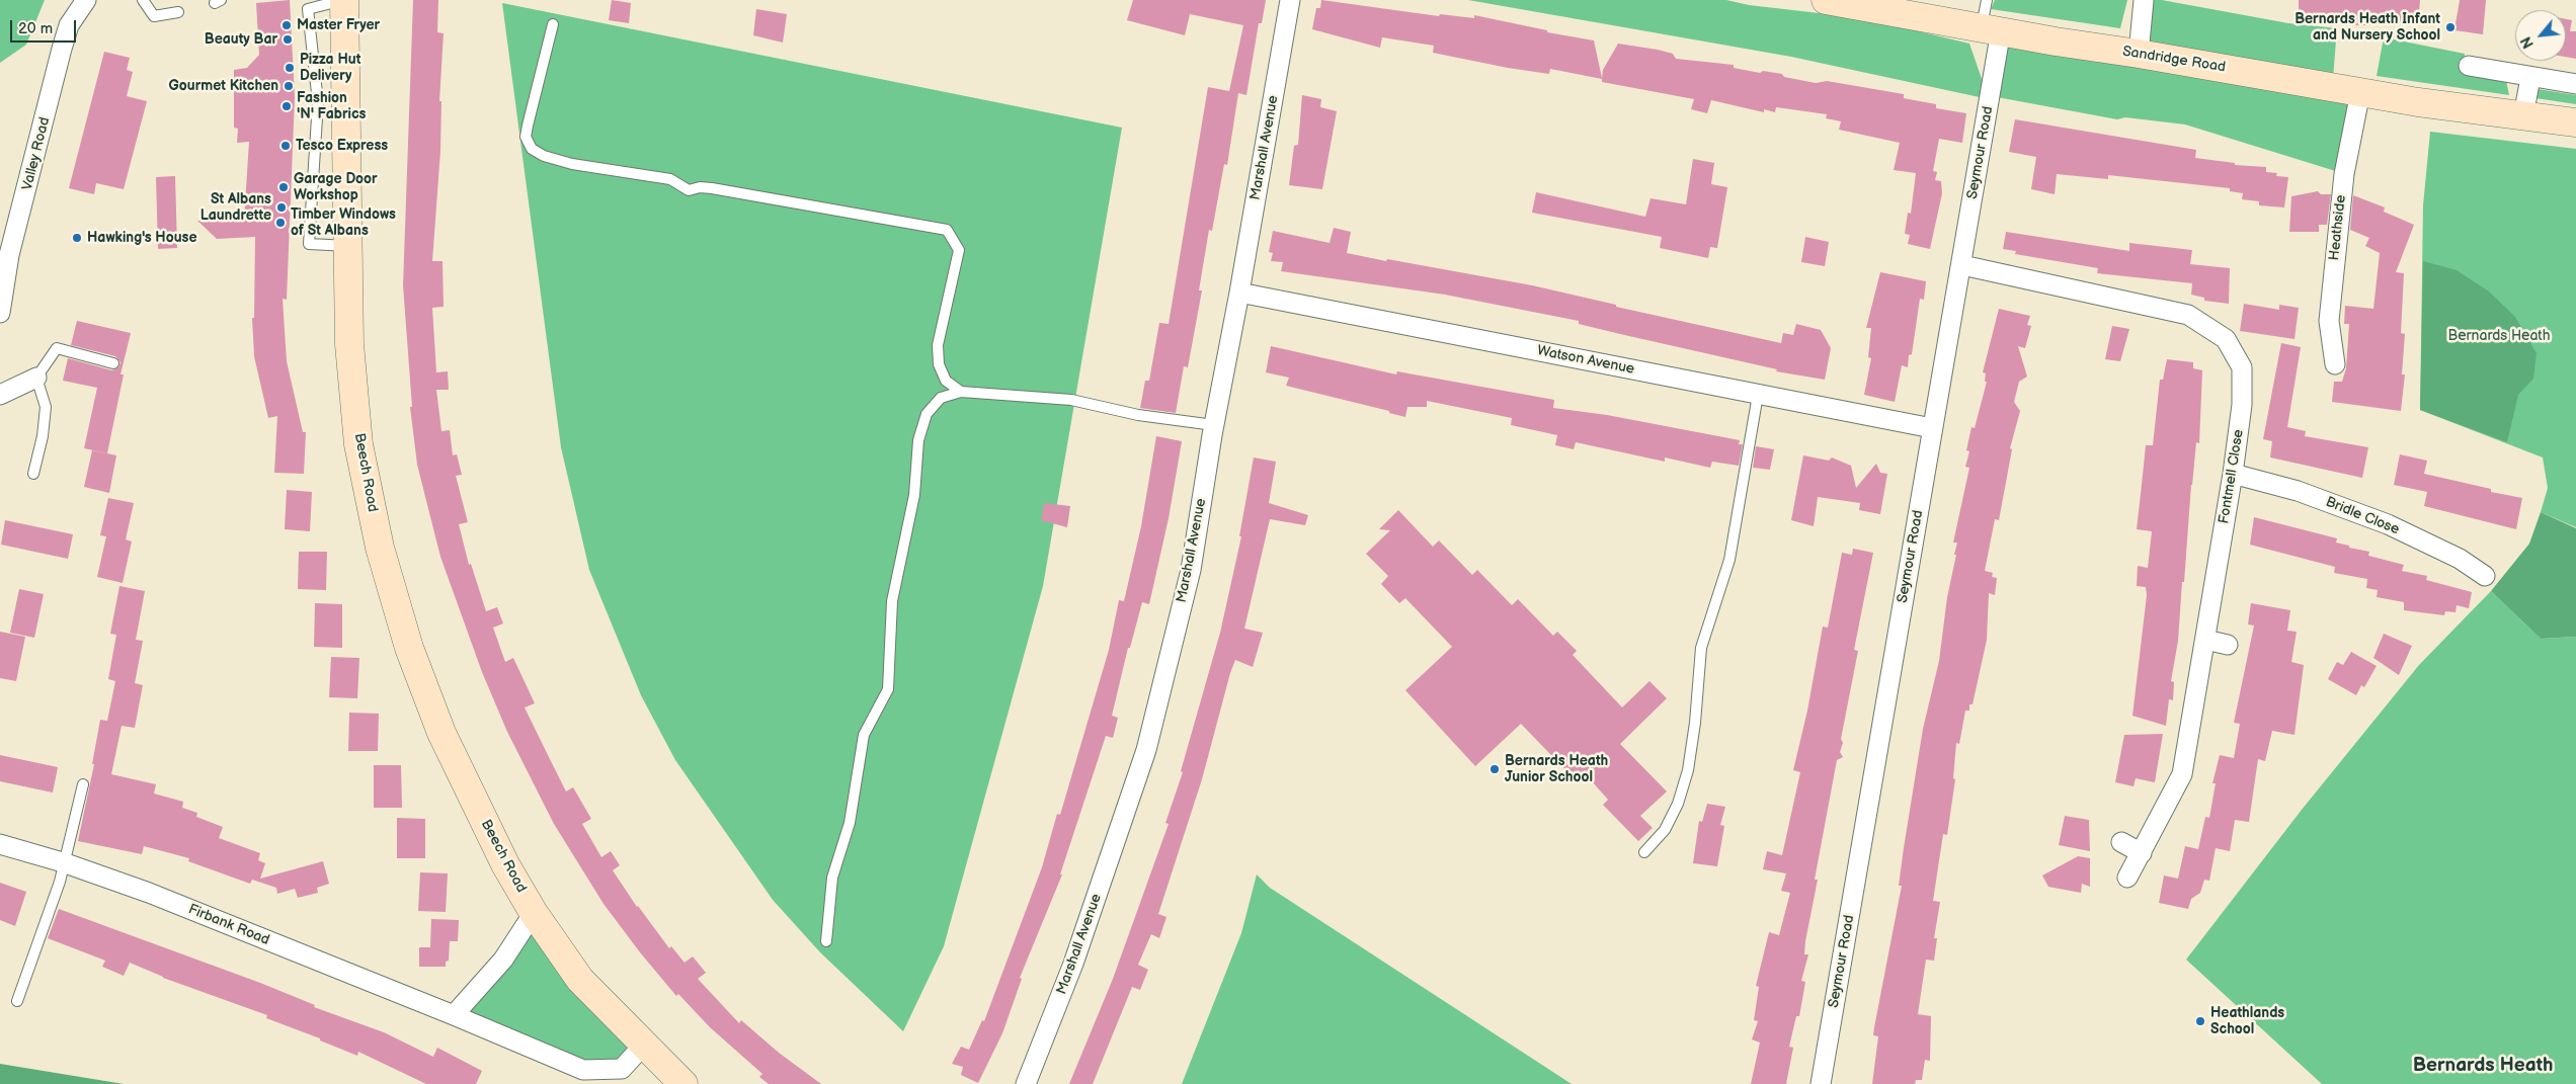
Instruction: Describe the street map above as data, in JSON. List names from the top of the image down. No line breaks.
{"streets":{"street":["Sandridge Road","Marshall Avenue","Seymour Road","Valley Road","Heathside","Watson Avenue","Beech Road","Fontmell Close","Bridle Close","Firbank Road"]},"crossings":[["Sandridge Road","Seymour Road"],["Sandridge Road","Heathside"],["Marshall Avenue","Watson Avenue"],["Seymour Road","Watson Avenue"],["Seymour Road","Fontmell Close"],["Fontmell Close","Bridle Close"]],"districts":["Bernards Heath"],"parks":["Bernards Heath"],"places":["Master Fryer","Bernards Heath Infant and Nursery School","Beauty Bar","Pizza Hut Delivery","Gourmet Kitchen","Fashion 'N' Fabrics","Tesco Express","Garage Door Workshop","St Albans Laundrette","Timber Windows of St Albans","Hawking's House","Bernards Heath Junior School","Heathlands School"],"scale_bar":"20 m","north":"bottom left"}
